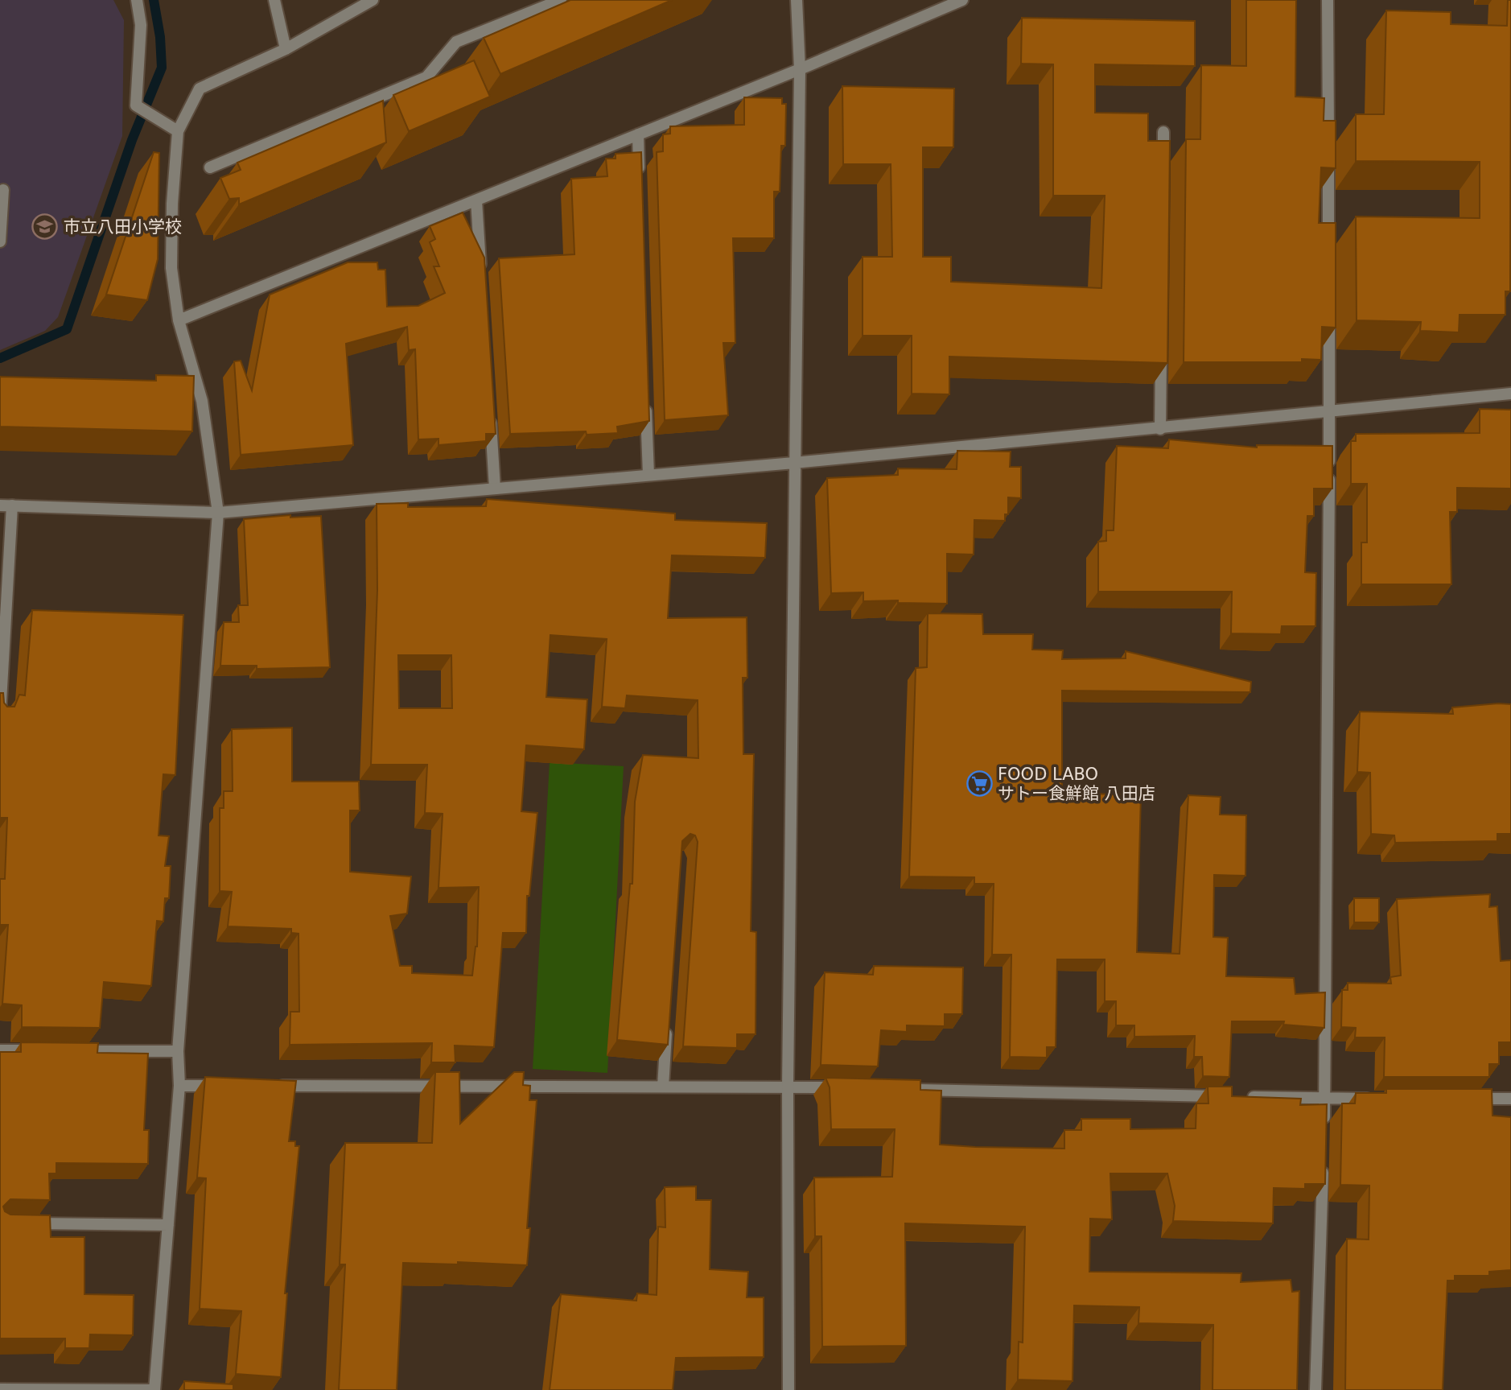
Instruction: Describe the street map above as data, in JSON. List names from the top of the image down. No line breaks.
{"places":{"school or university":["市立八田小学校"],"supermarket":["FOOD LABO サトー食鮮館 八田店"]}}
